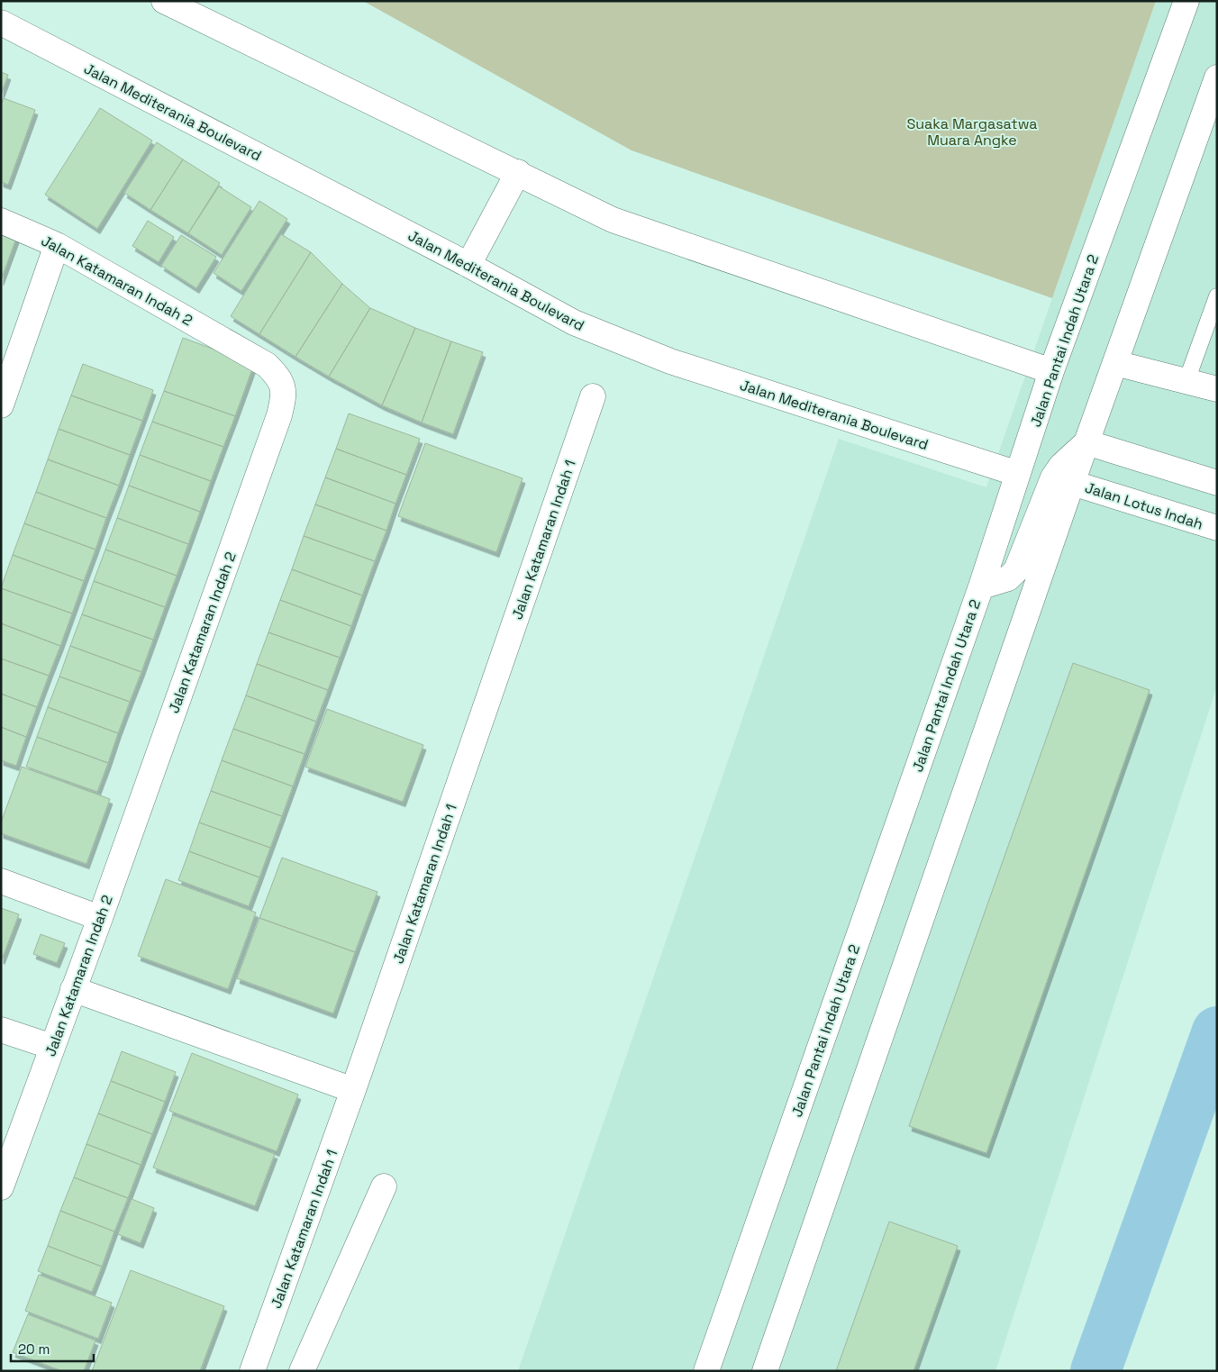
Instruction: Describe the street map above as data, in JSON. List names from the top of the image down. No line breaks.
{"streets":{"street":["Jalan Mediterania Boulevard","Jalan Katamaran Indah 2","Jalan Pantai Indah Utara 2","Jalan Lotus Indah","Jalan Katamaran Indah 1"]},"crossings":[["Jalan Mediterania Boulevard","Jalan Pantai Indah Utara 2"]],"parks":["Suaka Margasatwa Muara Angke"],"scale_bar":"20 m"}
